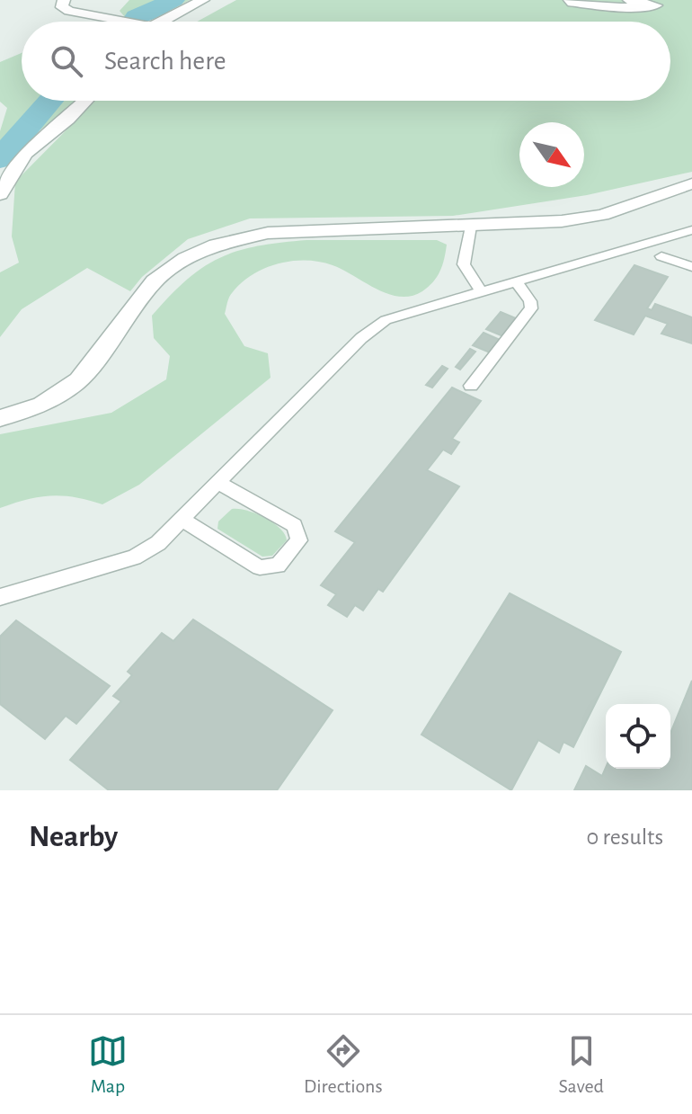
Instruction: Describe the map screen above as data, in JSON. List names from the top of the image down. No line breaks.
{"north":"bottom right","page":{"search":"Search here","heading":["Nearby","0 results"],"nav":["Map","Directions","Saved"]}}
